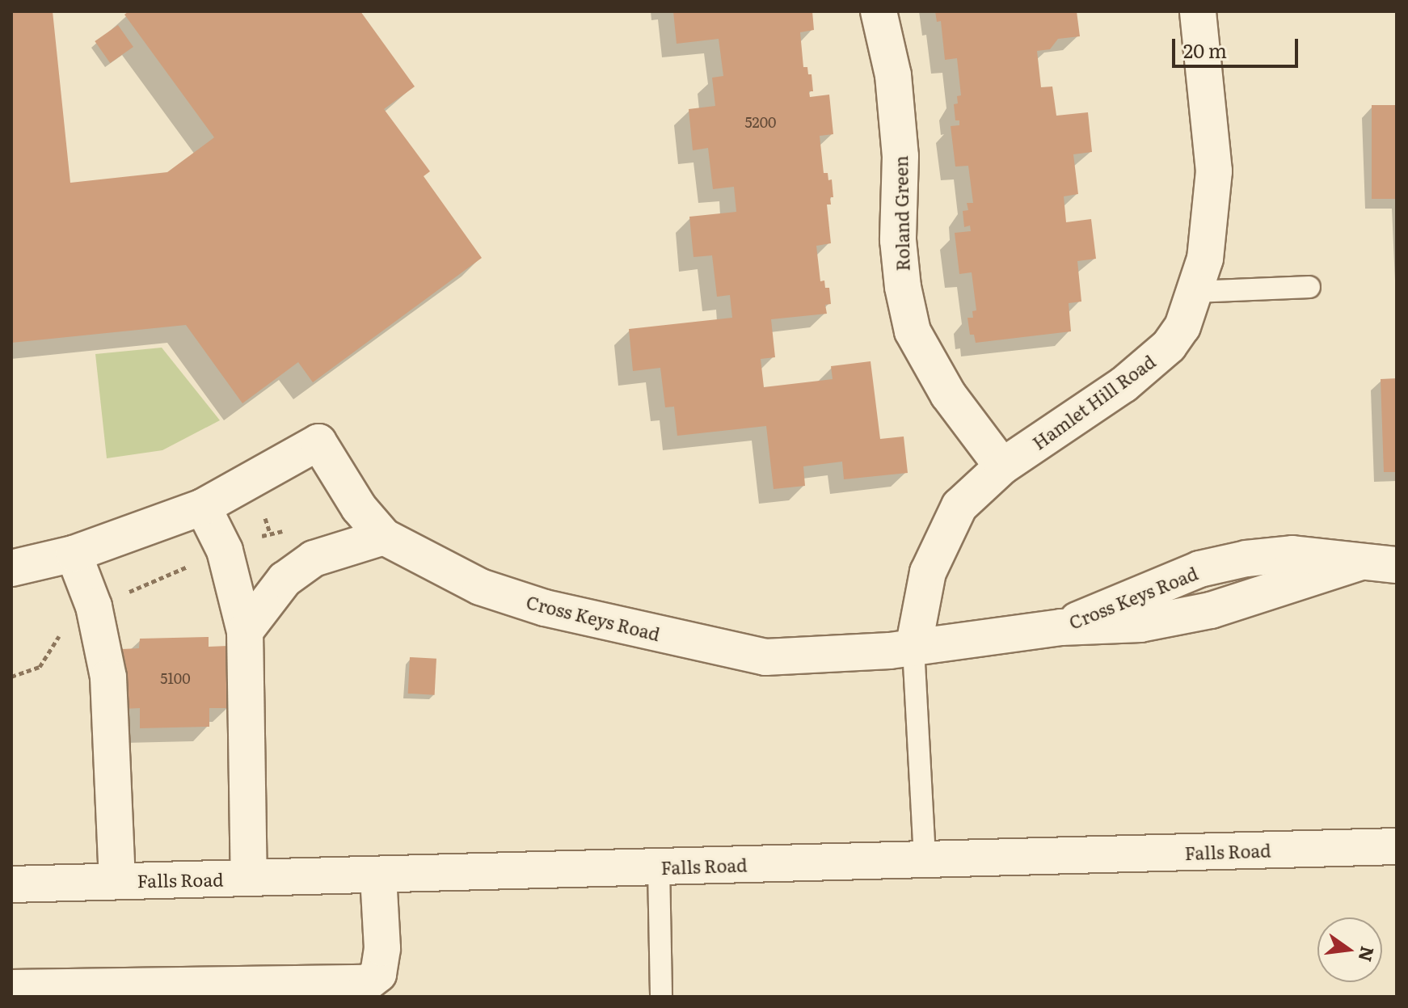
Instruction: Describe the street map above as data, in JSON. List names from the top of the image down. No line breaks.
{"streets":{"street":["Roland Green","Hamlet Hill Road","Cross Keys Road","Falls Road"]},"crossings":[["Roland Green","Hamlet Hill Road"],["Hamlet Hill Road","Cross Keys Road"]],"house_numbers":["5200","5100"],"scale_bar":"20 m","north":"right"}
